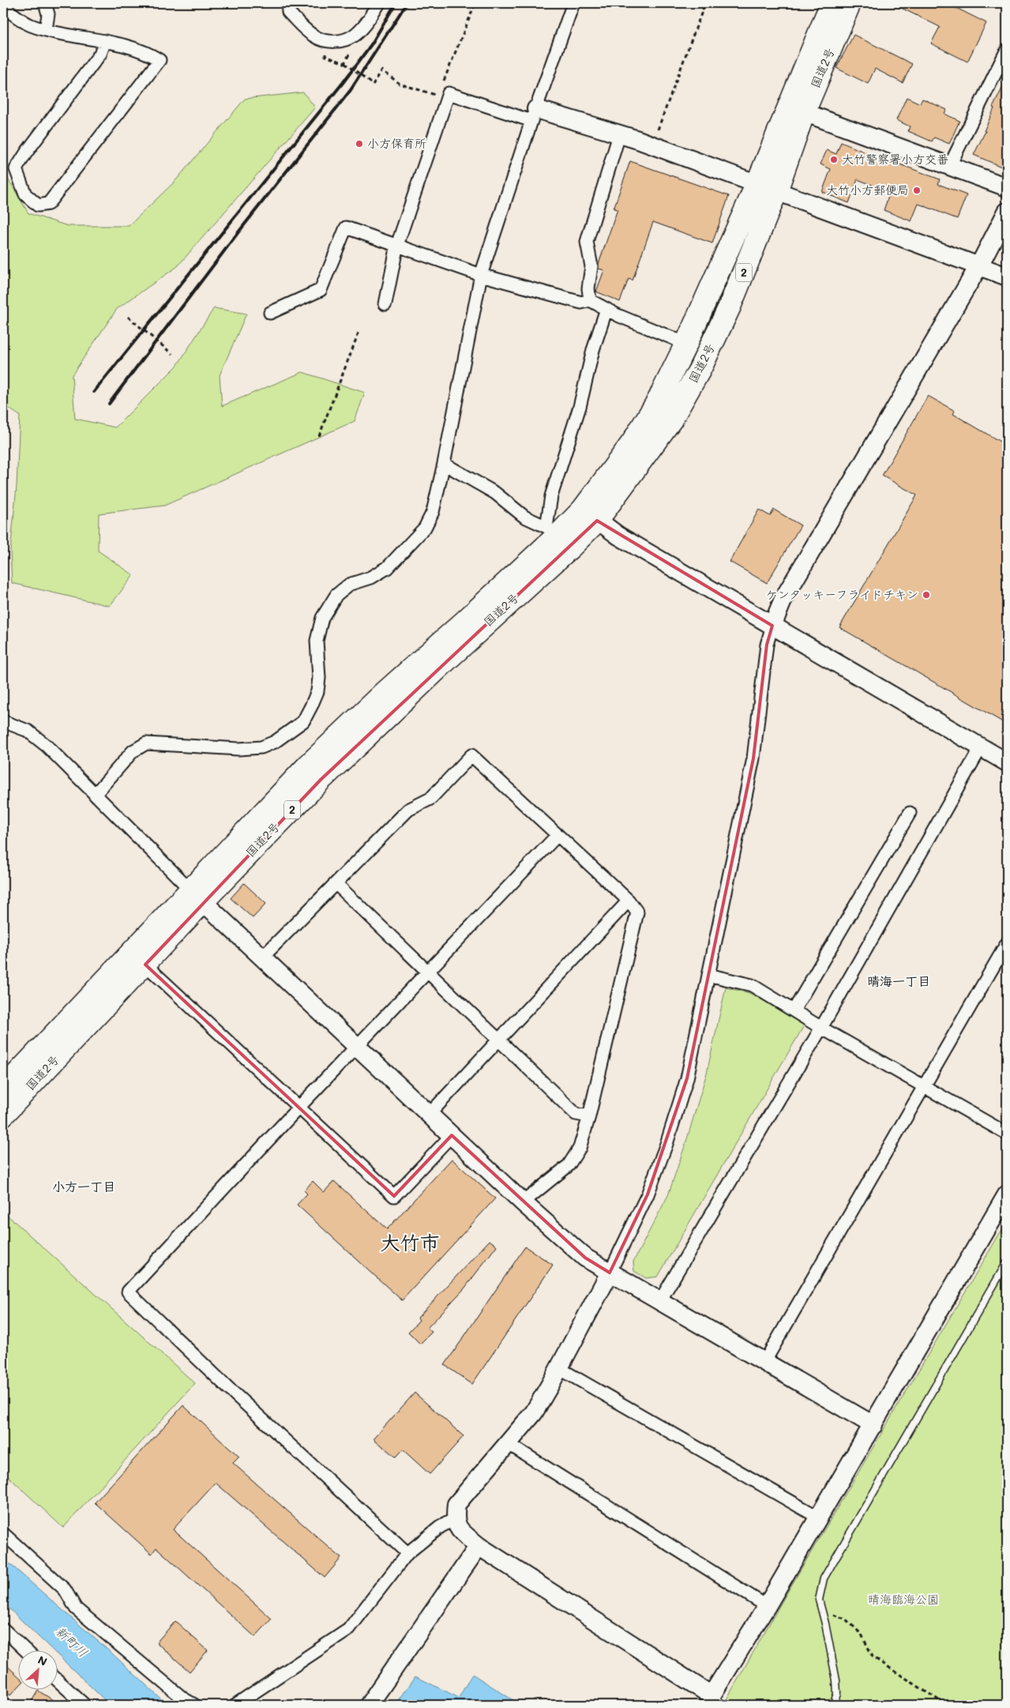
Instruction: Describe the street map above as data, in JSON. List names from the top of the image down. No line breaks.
{"streets":{"highway":["国道2号","2"]},"districts":["晴海一丁目","小方一丁目","大竹市"],"water":["新町川"],"parks":["晴海臨海公園"],"places":["小方保育所","大竹警察署小方交番","大竹小方郵便局","ケンタッキーフライドチキン"],"north":"top right"}
